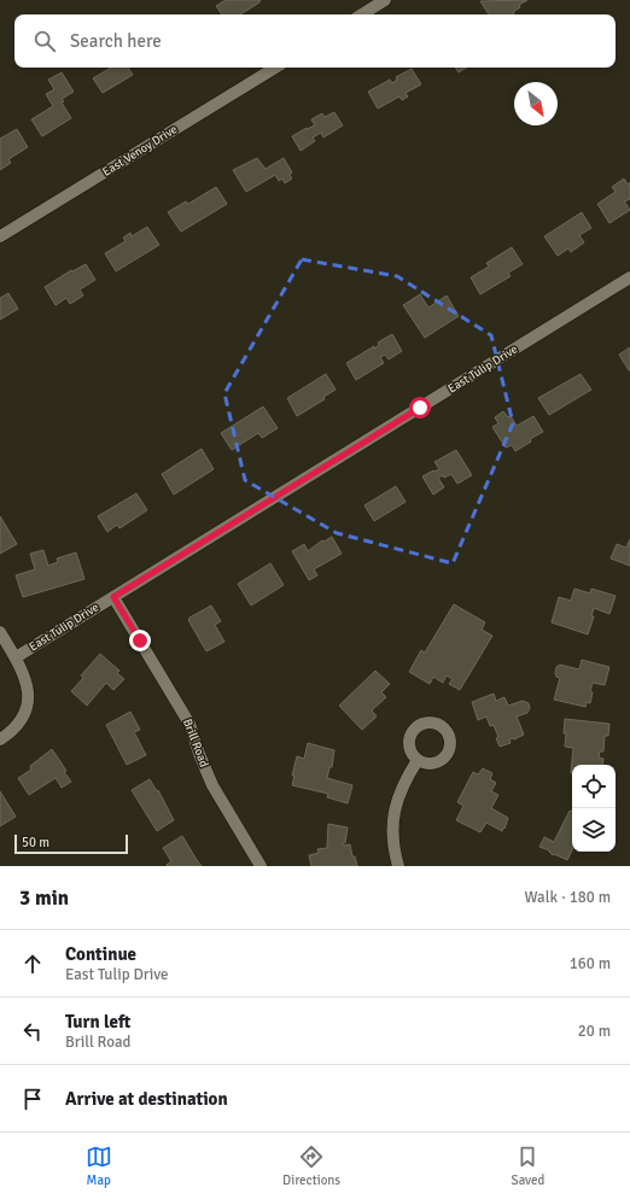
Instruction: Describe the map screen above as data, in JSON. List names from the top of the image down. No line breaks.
{"streets":{"street":["East Venoy Drive","East Tulip Drive","Brill Road"]},"crossings":[["East Tulip Drive","Brill Road"]],"scale_bar":"50 m","north":"bottom right","page":{"search":"Search here","scale":"50 m","heading":["3 min","Walk · 180 m"],"list":[["Continue","East Tulip Drive","160 m"],["Turn left","Brill Road","20 m"],"Arrive at destination"],"nav":["Map","Directions","Saved"]}}
